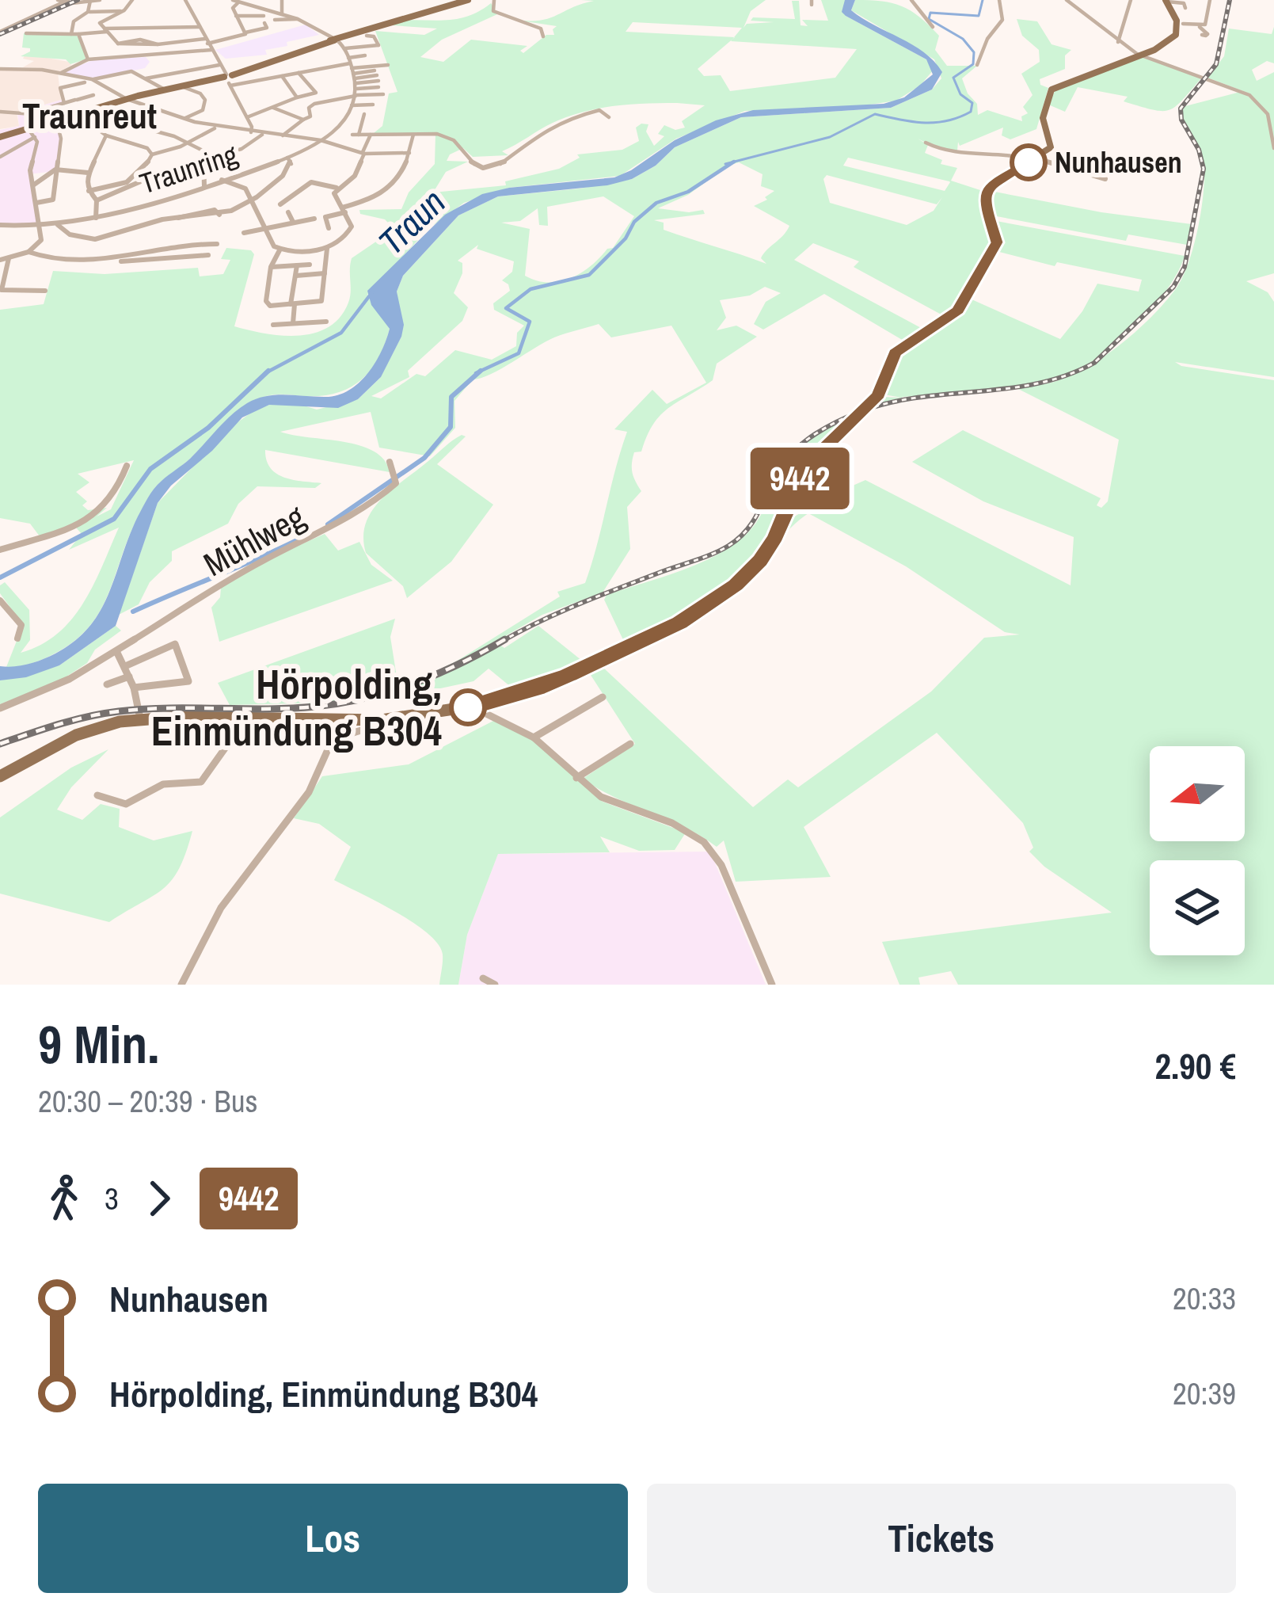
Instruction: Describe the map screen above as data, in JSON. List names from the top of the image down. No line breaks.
{"streets":{"street":["Traunring","Mühlweg"]},"districts":["Traunreut"],"water":["Traun"],"places":["Nunhausen","Hörpolding, Einmündung B304"],"lines":["bus line 9442"],"north":"left","page":{"on_map":"9442","heading":["9 Min.","20:30 – 20:39 · Bus","2.90 €"],"legs":["3","9442"],"list":[{"name":"Nunhausen","value":"20:33"},{"name":"Hörpolding, Einmündung B304","value":"20:39"}],"buttons":["Los","Tickets"]}}
